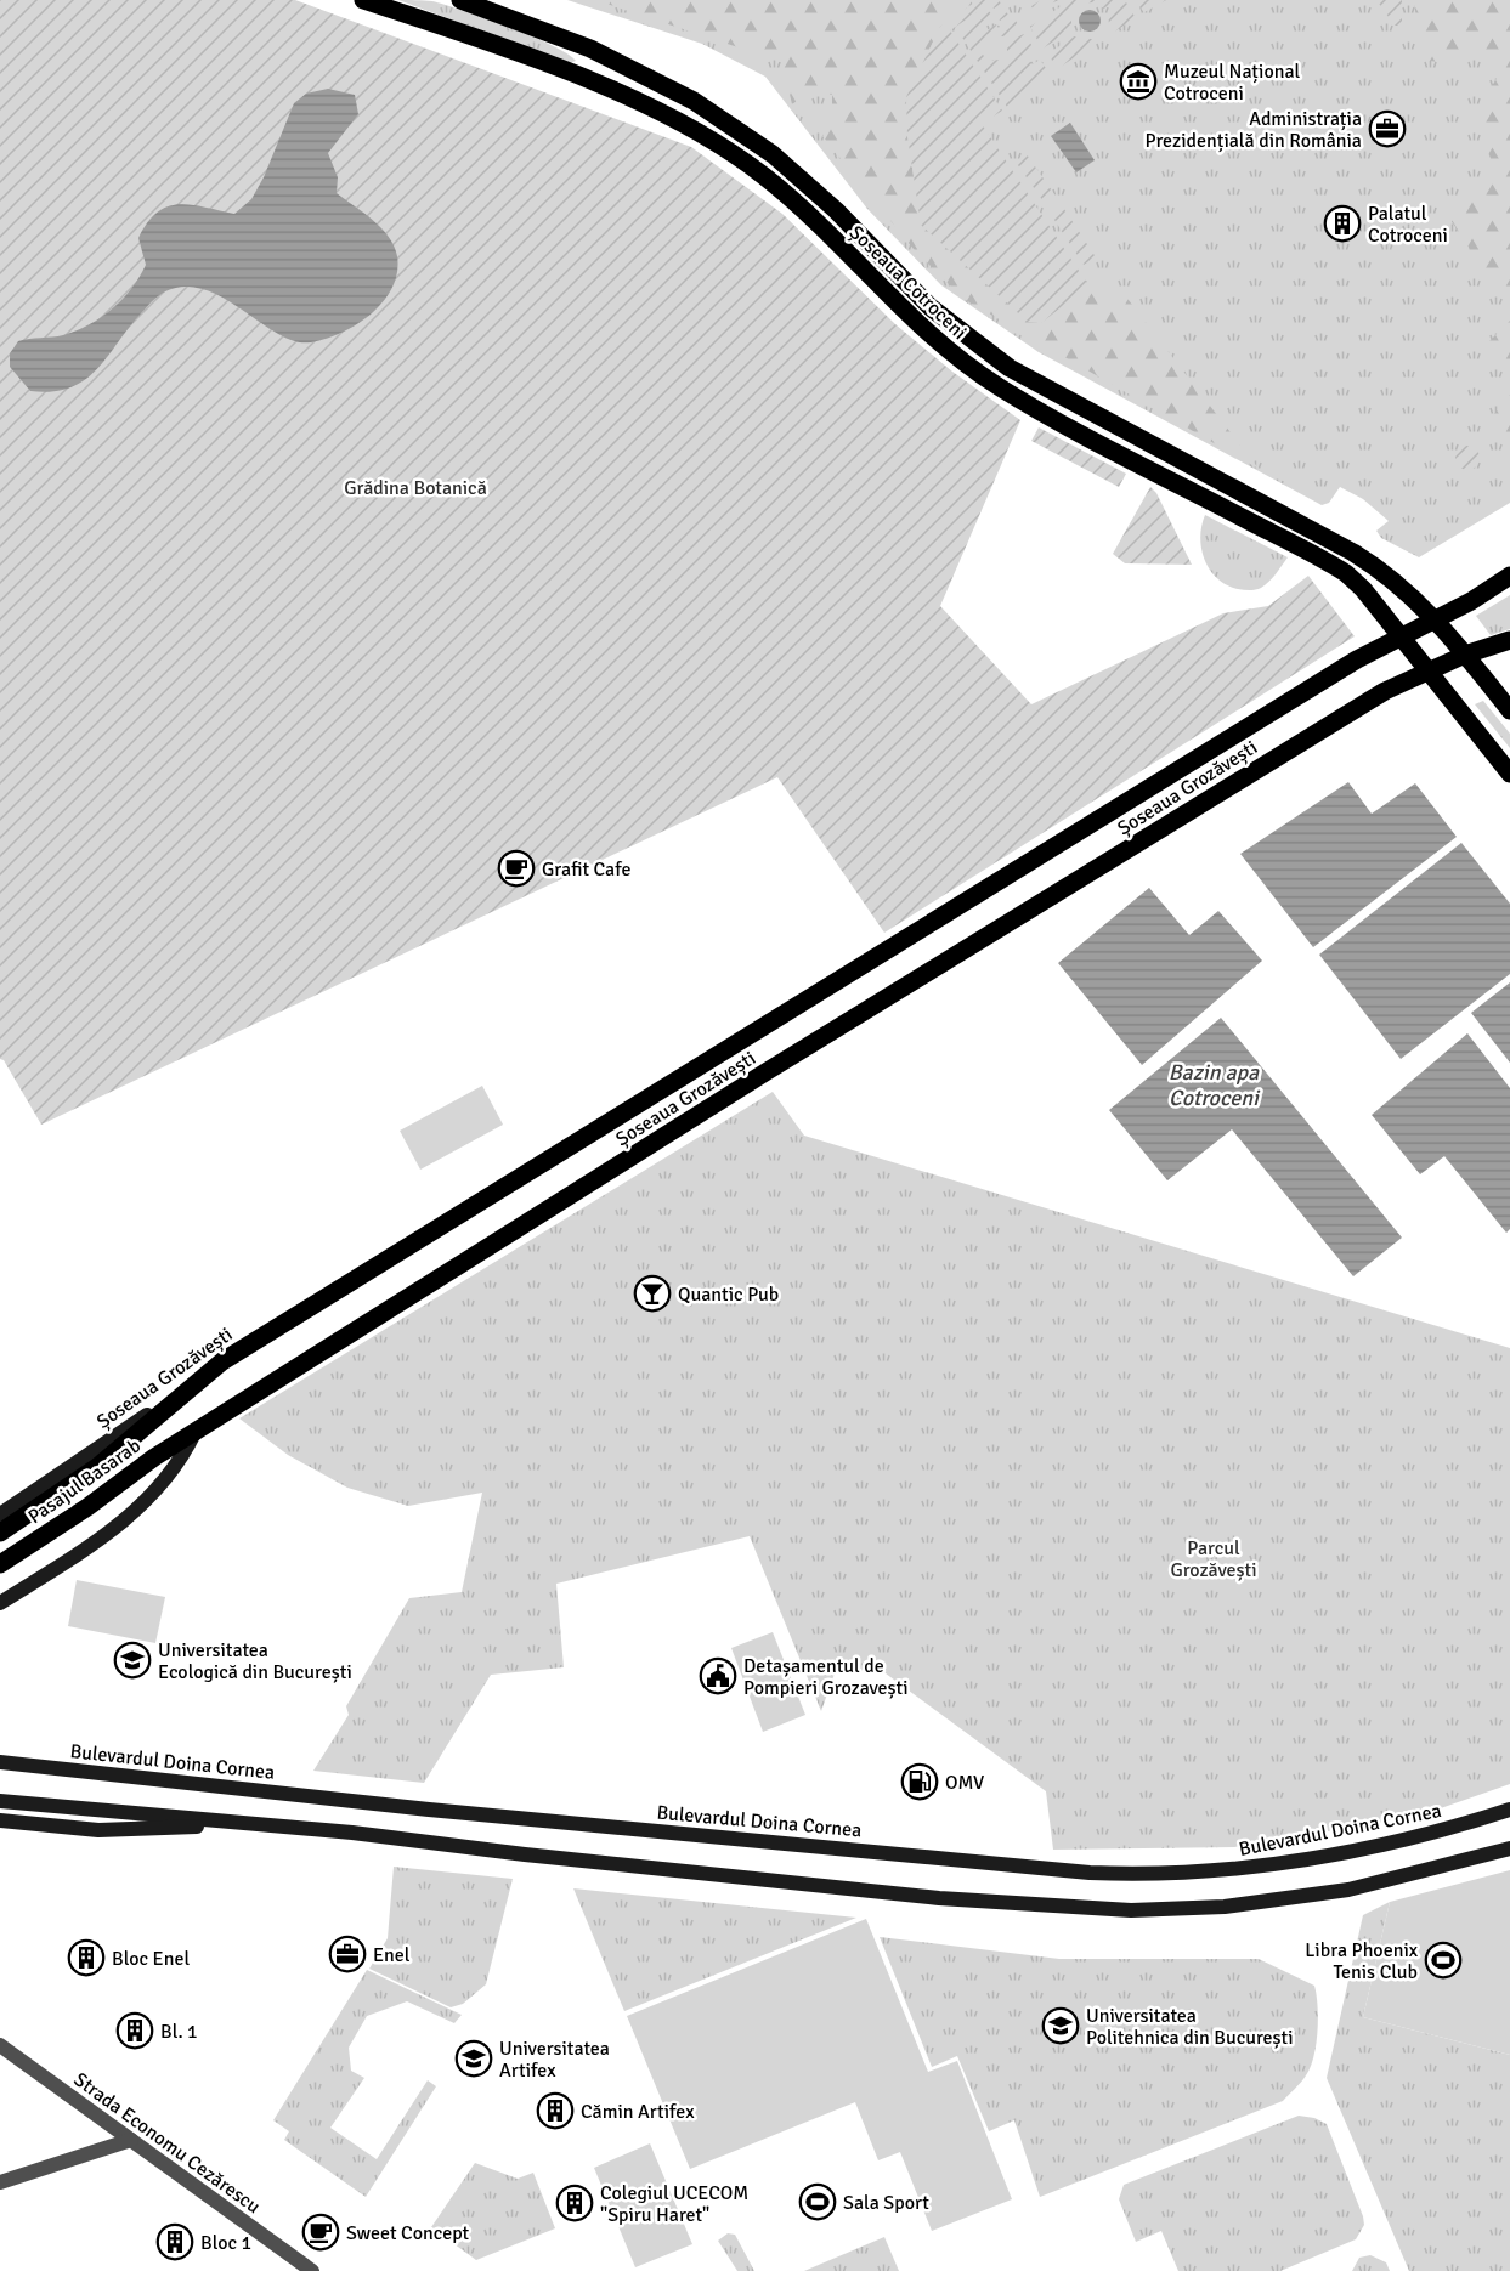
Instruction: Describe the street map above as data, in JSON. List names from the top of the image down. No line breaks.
{"streets":{"main road":["Șoseaua Cotroceni","Șoseaua Grozăvești","Pasajul Basarab","Bulevardul Doina Cornea"],"street":["Strada Economu Cezărescu"]},"crossings":[["Șoseaua Cotroceni","Șoseaua Grozăvești"],["Șoseaua Grozăvești","Pasajul Basarab"]],"water":["Bazin apa Cotroceni"],"parks":["Grădina Botanică","Parcul Grozăvești"],"places":{"museum":["Muzeul Național Cotroceni"],"office":["Administrația Prezidențială din România","Enel"],"building":["Palatul Cotroceni","Bloc Enel","Bl. 1","Cămin Artifex","Colegiul UCECOM \"Spiru Haret\"","Bloc 1"],"cafe":["Grafit Cafe","Sweet Concept"],"bar":["Quantic Pub"],"school or university":["Universitatea Ecologică din București","Universitatea Politehnica din București","Universitatea Artifex"],"public building":["Detașamentul de Pompieri Grozavești"],"fuel station":["OMV"],"sports":["Libra Phoenix Tenis Club","Sala Sport"]}}
